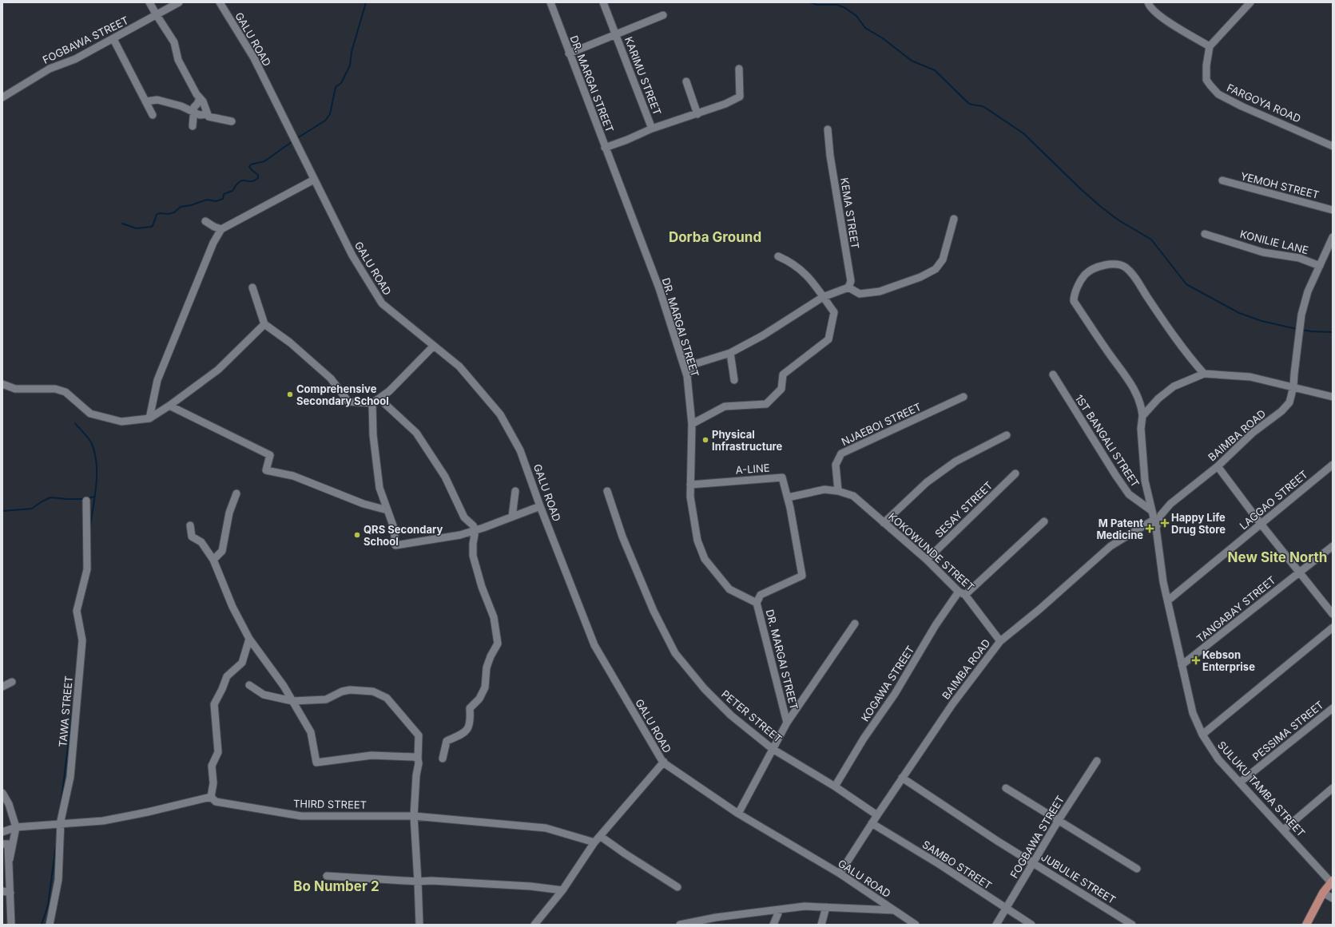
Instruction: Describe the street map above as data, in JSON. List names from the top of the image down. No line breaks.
{"streets":{"street":["GALU ROAD","FOGBAWA STREET","KARIMU STREET","DR. MARGAI STREET","FARGOYA ROAD","YEMOH STREET","KEMA STREET","KONILIE LANE","NJAEBOI STREET","BAIMBA ROAD","1ST BANGALI STREET","A-LINE","LAGGAO STREET","SESAY STREET","KOKOWUNDE STREET","TANGABAY STREET","KOGAWA STREET","TAWA STREET","PETER STREET","PESSIMA STREET","SULUKU TAMBA STREET","THIRD STREET","SAMBO STREET","JUBULIE STREET"]},"crossings":[["GALU ROAD","BAIMBA ROAD"],["FOGBAWA STREET","SAMBO STREET"],["FOGBAWA STREET","JUBULIE STREET"],["KARIMU STREET","DR. MARGAI STREET"],["DR. MARGAI STREET","A-LINE"],["KONILIE LANE","BAIMBA ROAD"],["NJAEBOI STREET","KOKOWUNDE STREET"],["BAIMBA ROAD","KOKOWUNDE STREET"],["BAIMBA ROAD","PETER STREET"],["BAIMBA ROAD","SULUKU TAMBA STREET"],["BAIMBA ROAD","SAMBO STREET"],["BAIMBA ROAD","JUBULIE STREET"],["1ST BANGALI STREET","SULUKU TAMBA STREET"],["LAGGAO STREET","SULUKU TAMBA STREET"],["SESAY STREET","KOKOWUNDE STREET"],["KOKOWUNDE STREET","KOGAWA STREET"],["TANGABAY STREET","SULUKU TAMBA STREET"],["KOGAWA STREET","PETER STREET"],["PESSIMA STREET","SULUKU TAMBA STREET"]],"districts":["Dorba Ground","New Site North","Bo Number 2"],"places":{"other":["Comprehensive Secondary School","Physical Infrastructure","QRS Secondary School"],"health":["Happy Life Drug Store","M Patent Medicine","Kebson Enterprise"]}}
